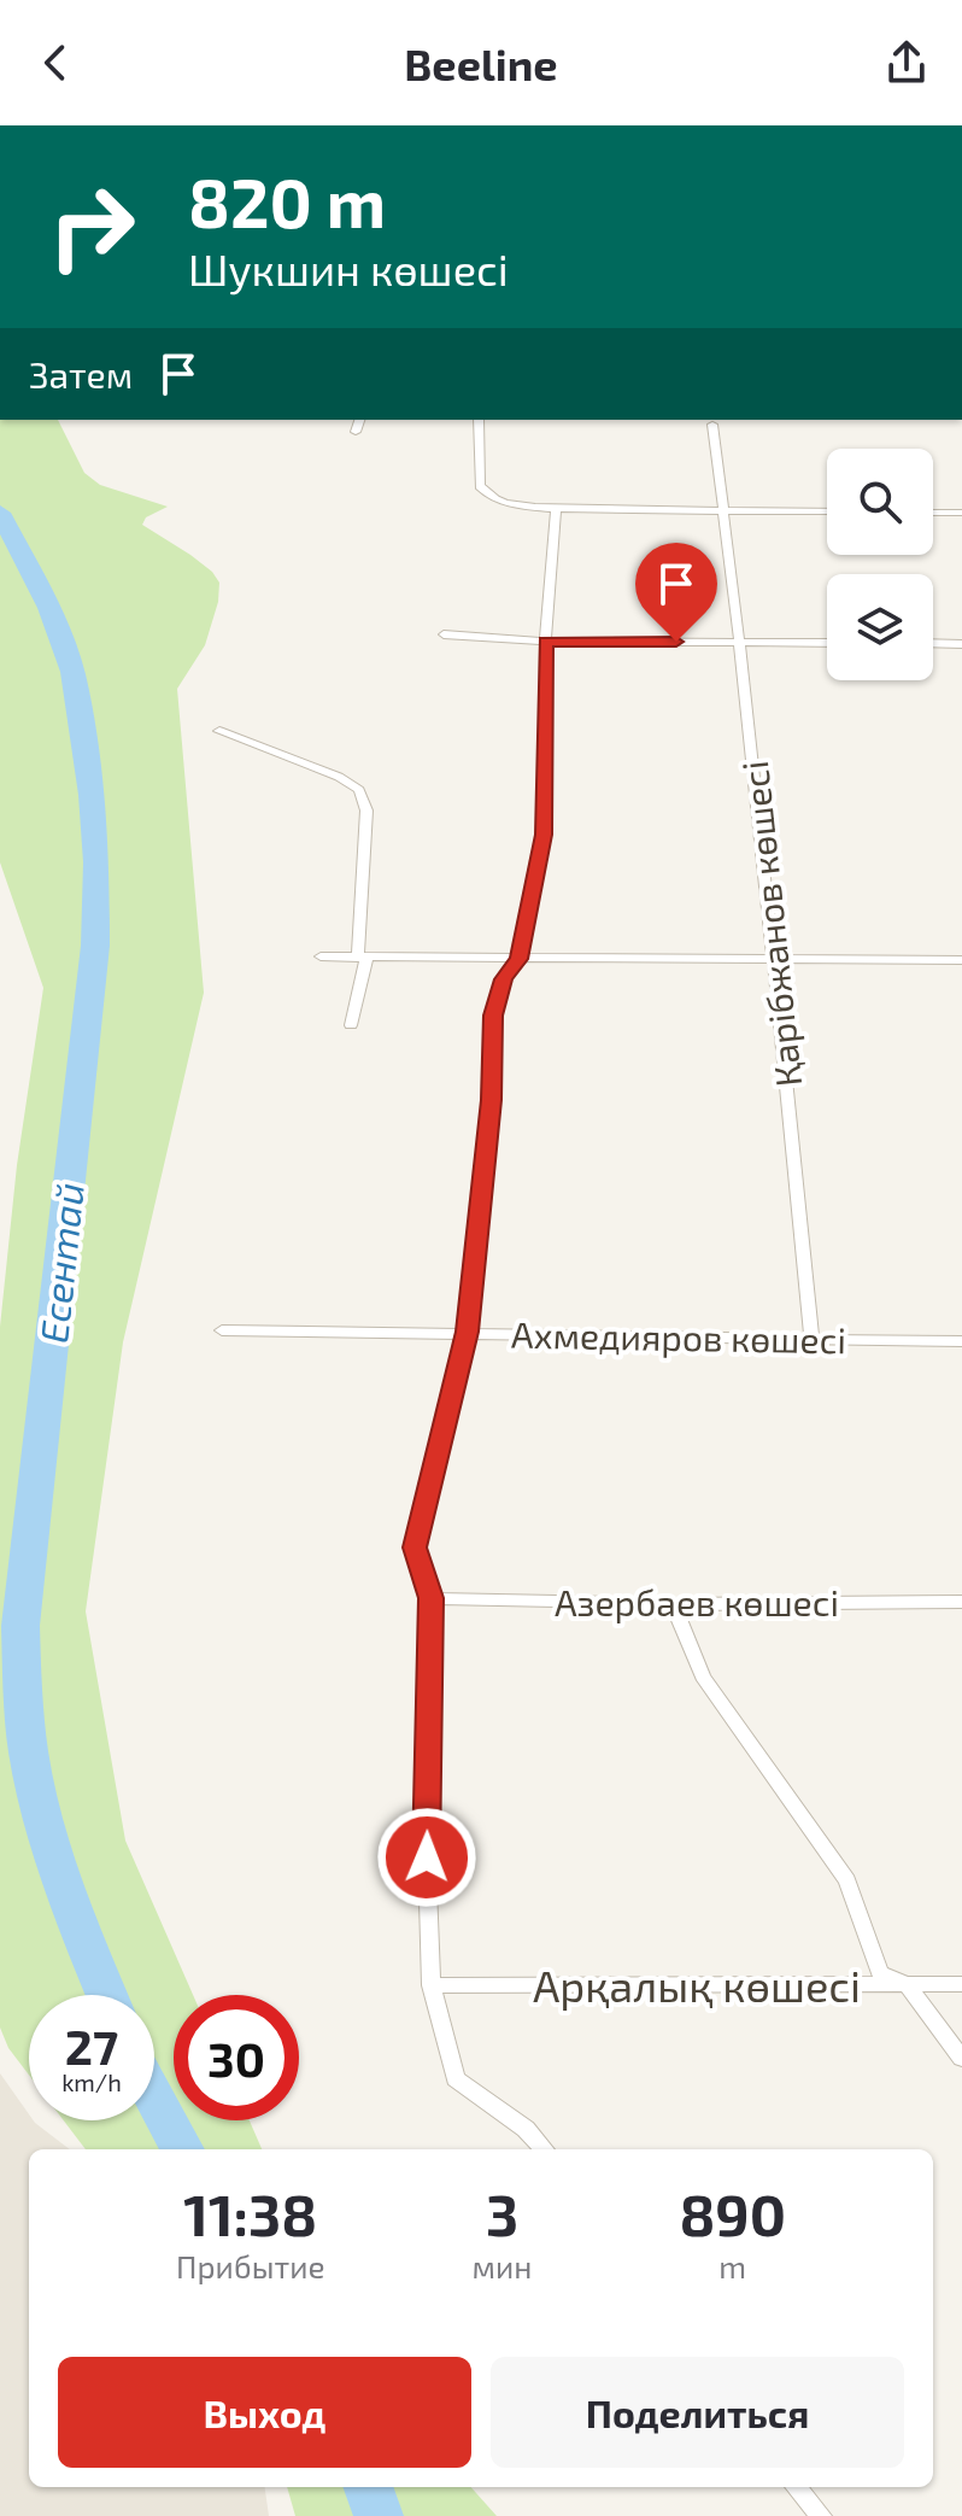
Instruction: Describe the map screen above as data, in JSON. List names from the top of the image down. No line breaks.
{"streets":{"street":["Қарібжанов көшесі","Ахмедияров көшесі","Азербаев көшесі","Арқалық көшесі"]},"crossings":[["Қарібжанов көшесі","Ахмедияров көшесі"]],"water":["Есентай"],"page":{"header":"Beeline","turn":["820 m","Шукшин көшесі"],"then":"Затем","speed":"27 km/h","limit":"30","eta":["11:38","Прибытие","3","мин","890","m"],"buttons":["Выход","Поделиться"]}}
